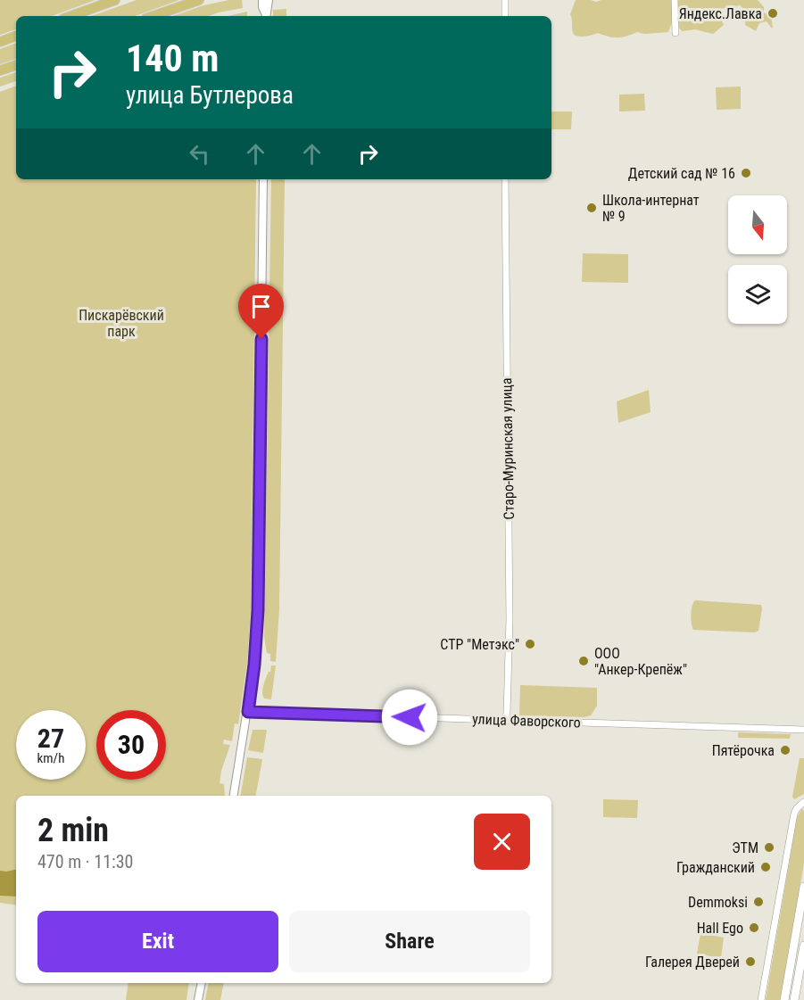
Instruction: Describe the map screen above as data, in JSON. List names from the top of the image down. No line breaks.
{"streets":{"street":["Старо-Муринская улица","улица Фаворского"]},"crossings":[["Старо-Муринская улица","улица Фаворского"]],"parks":["Пискарёвский парк"],"places":["Яндекс.Лавка","Детский сад № 16","Школа-интернат № 9","СТР \"Метэкс\"","ООО \"Анкер-Крепёж\"","Пятёрочка","ЭТМ","Гражданский","Demmoksi","Hall Ego","Галерея Дверей"],"north":"bottom","page":{"turn":["140 m","улица Бутлерова"],"speed":"27 km/h","limit":"30","heading":["2 min","470 m · 11:30"],"buttons":["Exit","Share"]}}
